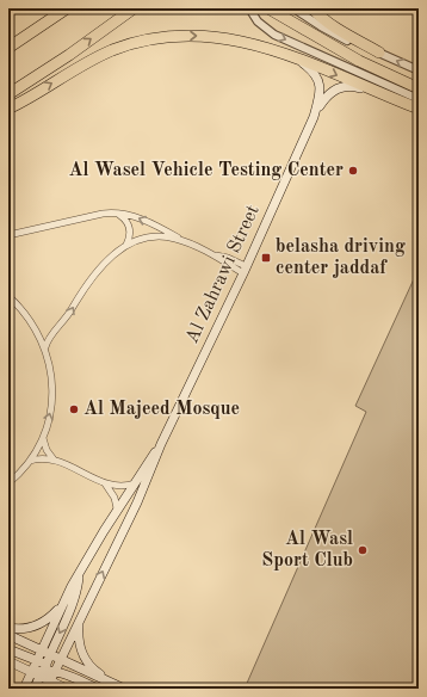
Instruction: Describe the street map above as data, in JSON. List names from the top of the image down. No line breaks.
{"streets":{"main road":["Al Zahrawi Street"]},"places":{"other":["Al Wasel Vehicle Testing Center","Al Majeed Mosque","Al Wasl Sport Club"],"transit":["belasha driving center jaddaf"]}}
